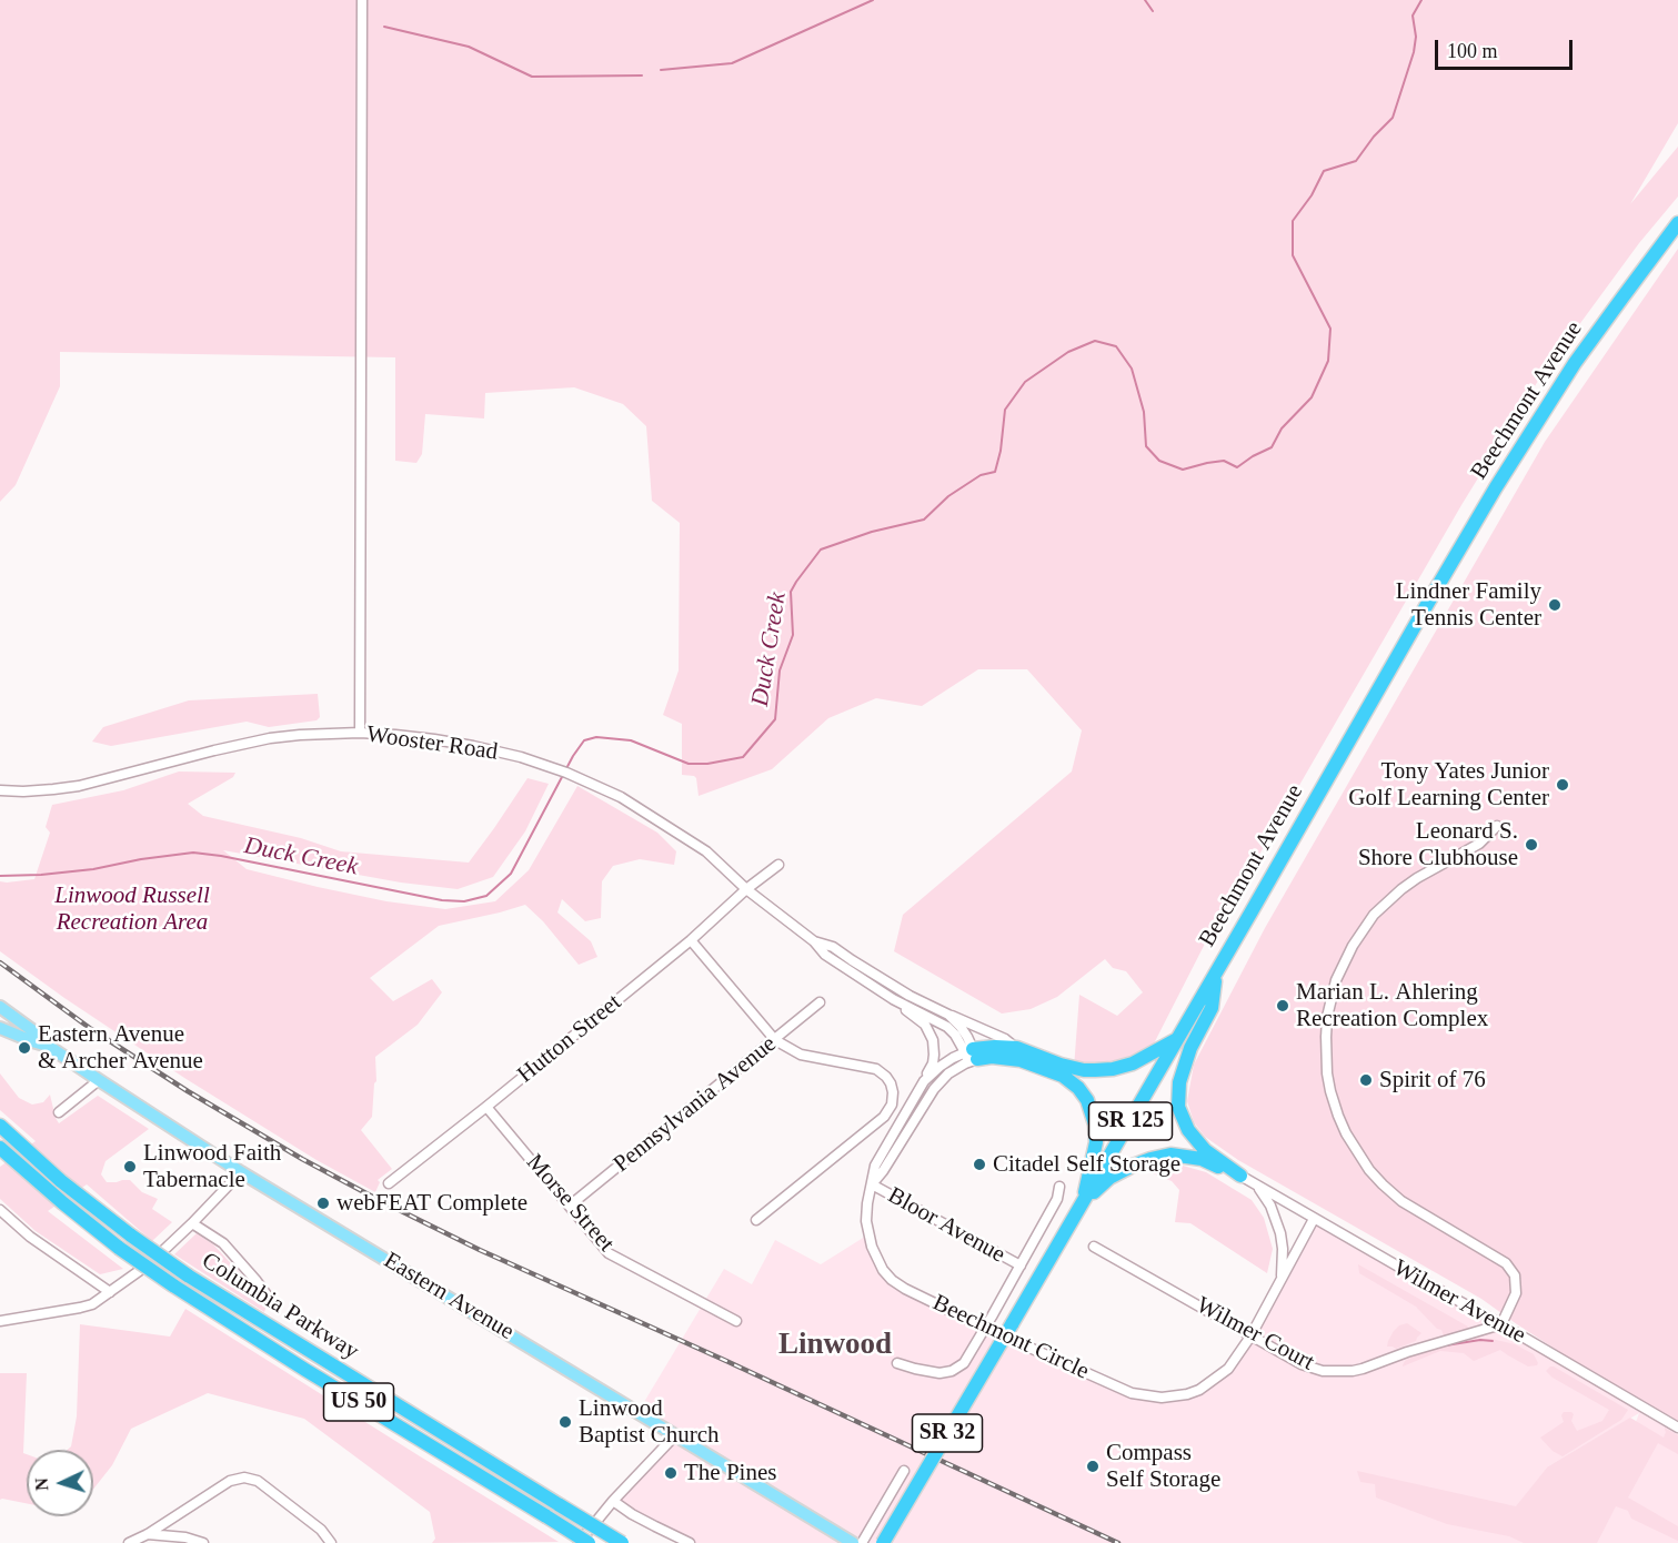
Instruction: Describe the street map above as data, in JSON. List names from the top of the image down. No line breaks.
{"streets":{"highway":["Beechmont Avenue","SR 125","Columbia Parkway","US 50","SR 32"],"main road":["Eastern Avenue"],"street":["Wooster Road","Hutton Street","Pennsylvania Avenue","Morse Street","Bloor Avenue","Wilmer Avenue","Wilmer Court","Beechmont Circle"]},"crossings":[["Wooster Road","Hutton Street"],["Wooster Road","Beechmont Circle"],["Hutton Street","Morse Street"],["Pennsylvania Avenue","Morse Street"],["Bloor Avenue","Beechmont Circle"],["Wilmer Avenue","Wilmer Court"],["Wilmer Avenue","Beechmont Circle"],["Wilmer Court","Beechmont Circle"]],"districts":["Linwood"],"water":["Duck Creek"],"parks":["Linwood Russell Recreation Area"],"places":["Lindner Family Tennis Center","Tony Yates Junior Golf Learning Center","Leonard S. Shore Clubhouse","Marian L. Ahlering Recreation Complex","Eastern Avenue & Archer Avenue","Spirit of 76","Citadel Self Storage","Linwood Faith Tabernacle","webFEAT Complete","Linwood Baptist Church","Compass Self Storage","The Pines"],"scale_bar":"100 m","north":"left"}
